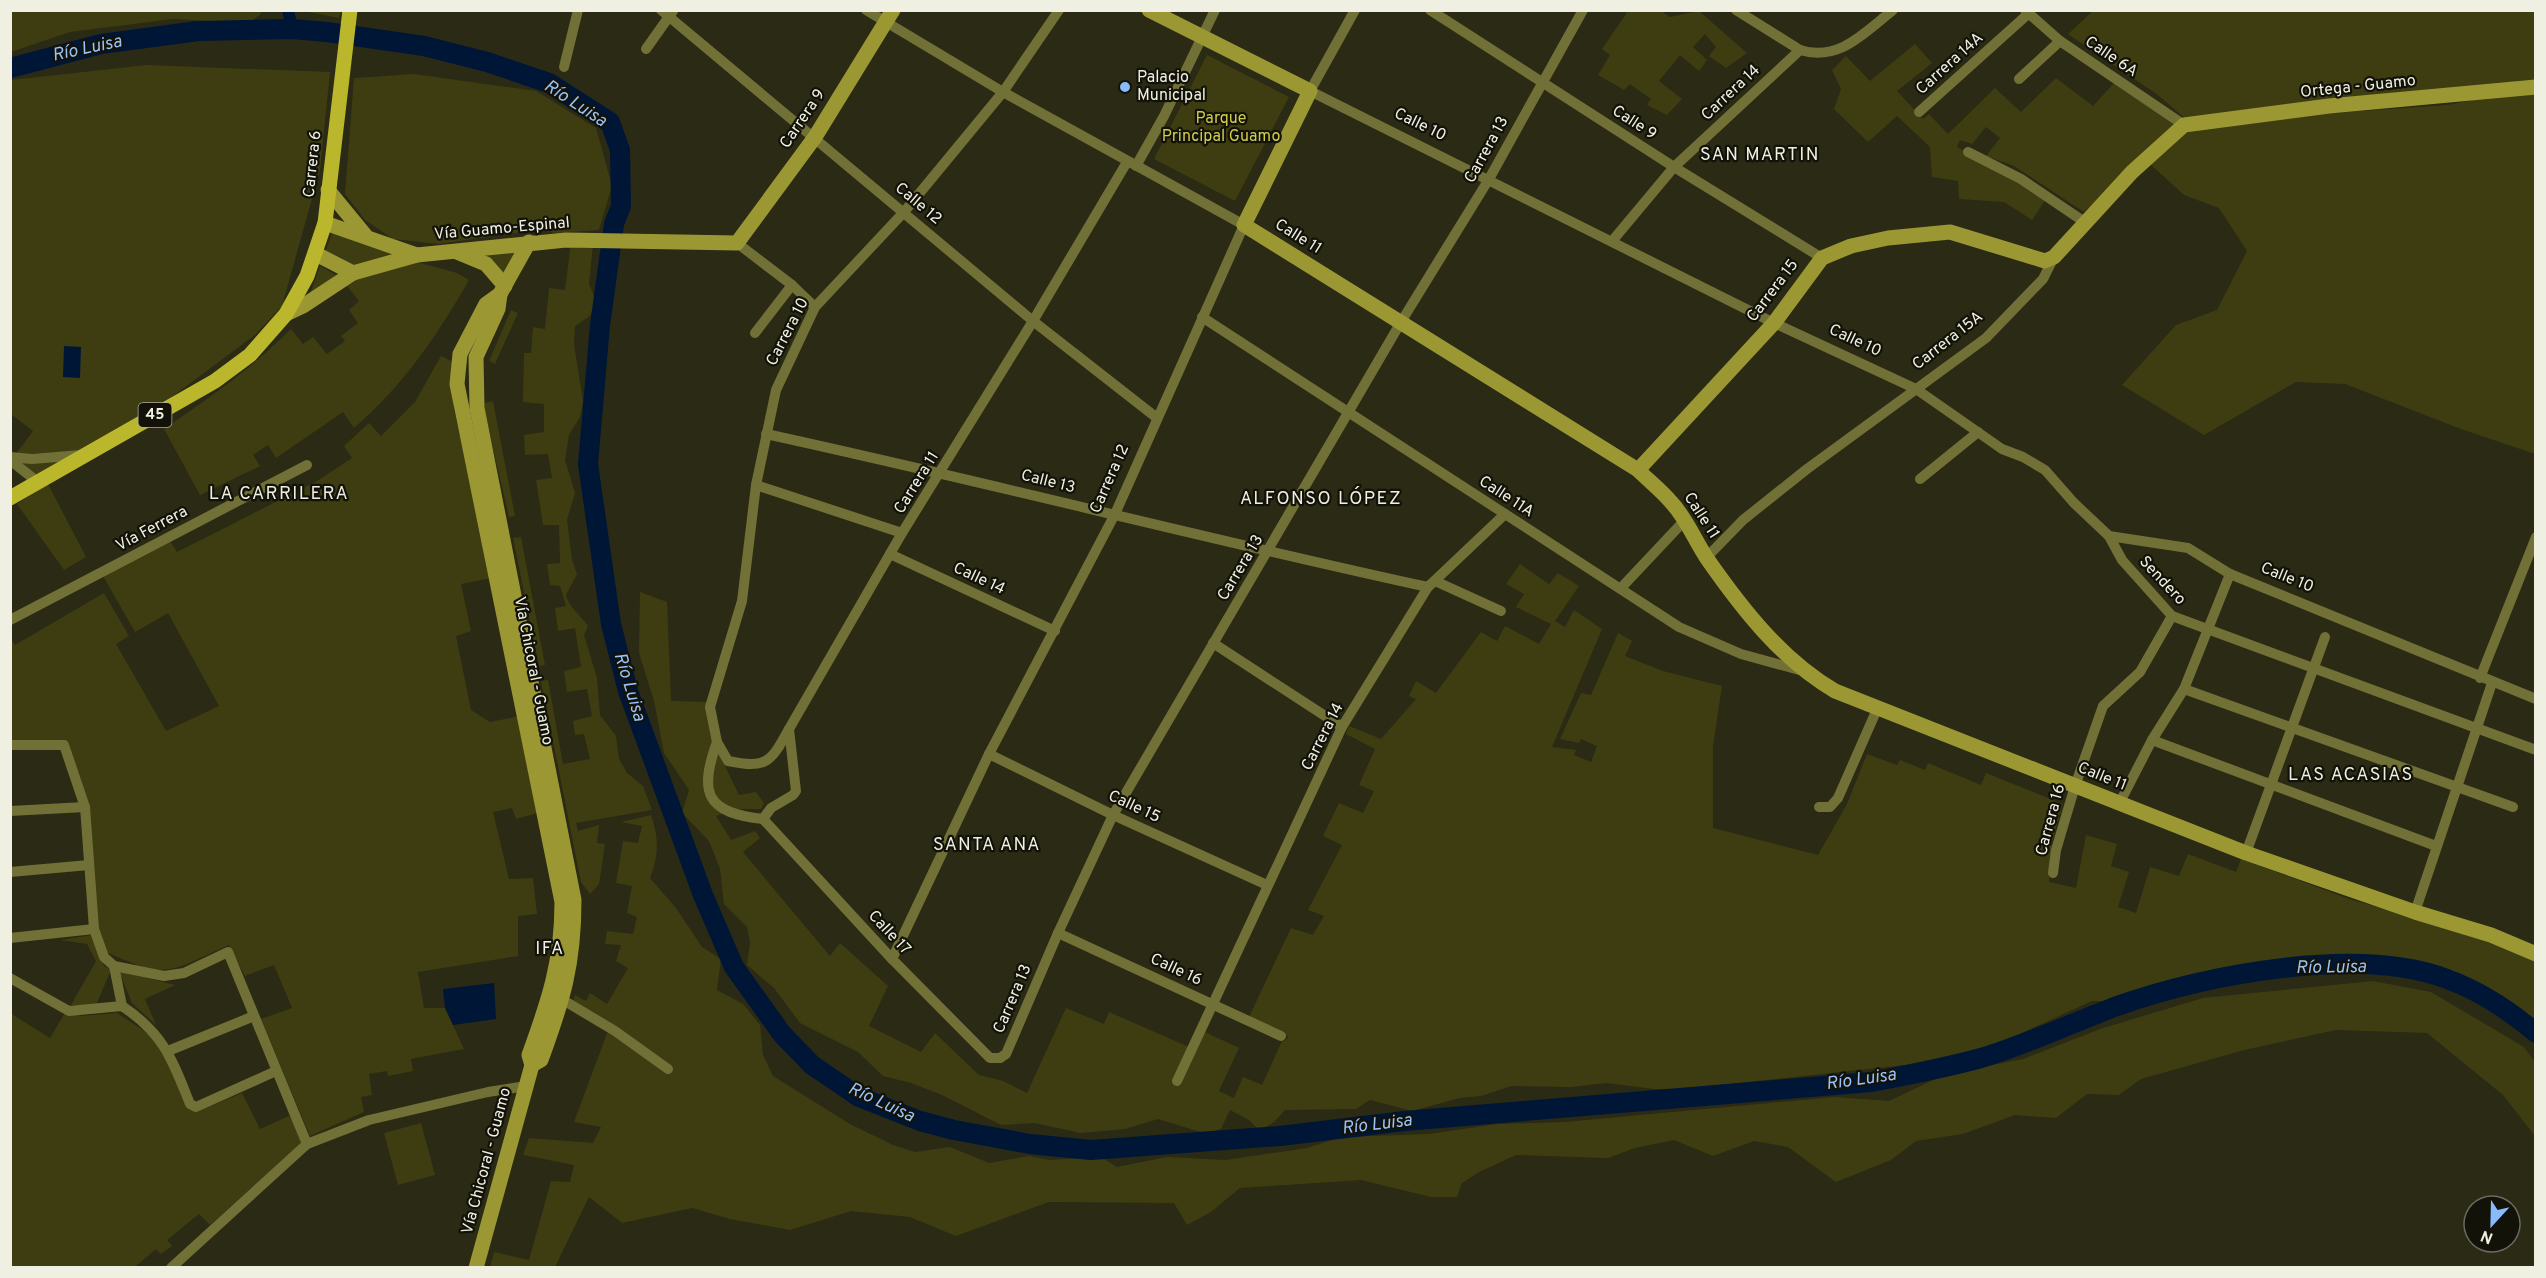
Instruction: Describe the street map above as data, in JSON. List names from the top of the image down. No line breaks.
{"streets":{"main road":["Carrera 6","45"],"street":["Calle 6A","Carrera 14A","Ortega - Guamo","Carrera 14","Carrera 9","Calle 9","Calle 10","Carrera 13","Calle 12","Vía Guamo-Espinal","Calle 11","Carrera 15","Carrera 10","Carrera 15A","Carrera 12","Calle 13","Carrera 11","Calle 11A","Vía Ferrera","Calle 14","Sendero","Vía Chicoral - Guamo","Calle 15","Carrera 16","Calle 17","Calle 16"]},"crossings":[["Calle 6A","Carrera 14A"],["Calle 6A","Ortega - Guamo"],["Calle 6A","Carrera 15A"],["Ortega - Guamo","Carrera 15A"],["Carrera 14","Calle 9"],["Carrera 14","Calle 10"],["Carrera 14","Calle 13"],["Carrera 14","Calle 11A"],["Carrera 14","Calle 15"],["Carrera 14","Calle 16"],["Carrera 9","Calle 12"],["Carrera 9","Vía Guamo-Espinal"],["Carrera 9","Calle 11"],["Calle 9","Carrera 13"],["Calle 9","Carrera 15"],["Calle 10","Carrera 13"],["Calle 10","Carrera 15"],["Calle 10","Carrera 15A"],["Calle 10","Carrera 12"],["Calle 10","Carrera 11"],["Calle 10","Sendero"],["Carrera 13","Calle 11"],["Carrera 13","Calle 13"],["Carrera 13","Calle 11A"],["Carrera 13","Calle 15"],["Carrera 13","Calle 17"],["Carrera 13","Calle 16"],["Carrera 6","Vía Guamo-Espinal"],["Carrera 6","45"],["Calle 12","Carrera 10"],["Calle 12","Carrera 12"],["Calle 12","Carrera 11"],["Vía Guamo-Espinal","45"],["Vía Guamo-Espinal","Vía Chicoral - Guamo"],["Calle 11","Carrera 15"],["Calle 11","Carrera 10"],["Calle 11","Carrera 15A"],["Calle 11","Carrera 12"],["Calle 11","Carrera 11"],["Calle 11","Calle 11A"],["Calle 11","Carrera 16"],["Carrera 15","Carrera 15A"],["Carrera 10","Calle 13"],["Carrera 10","Carrera 11"],["Carrera 12","Calle 13"],["Carrera 12","Calle 11A"],["Carrera 12","Calle 14"],["Carrera 12","Calle 15"],["Carrera 12","Calle 17"],["Calle 13","Carrera 11"],["Carrera 11","Calle 14"],["Sendero","Carrera 16"]],"districts":["SAN MARTIN","LA CARRILERA","ALFONSO LÓPEZ","LAS ACASIAS","SANTA ANA","IFA"],"water":["Río Luisa"],"parks":["Parque Principal Guamo"],"places":["Palacio Municipal"],"north":"bottom"}
